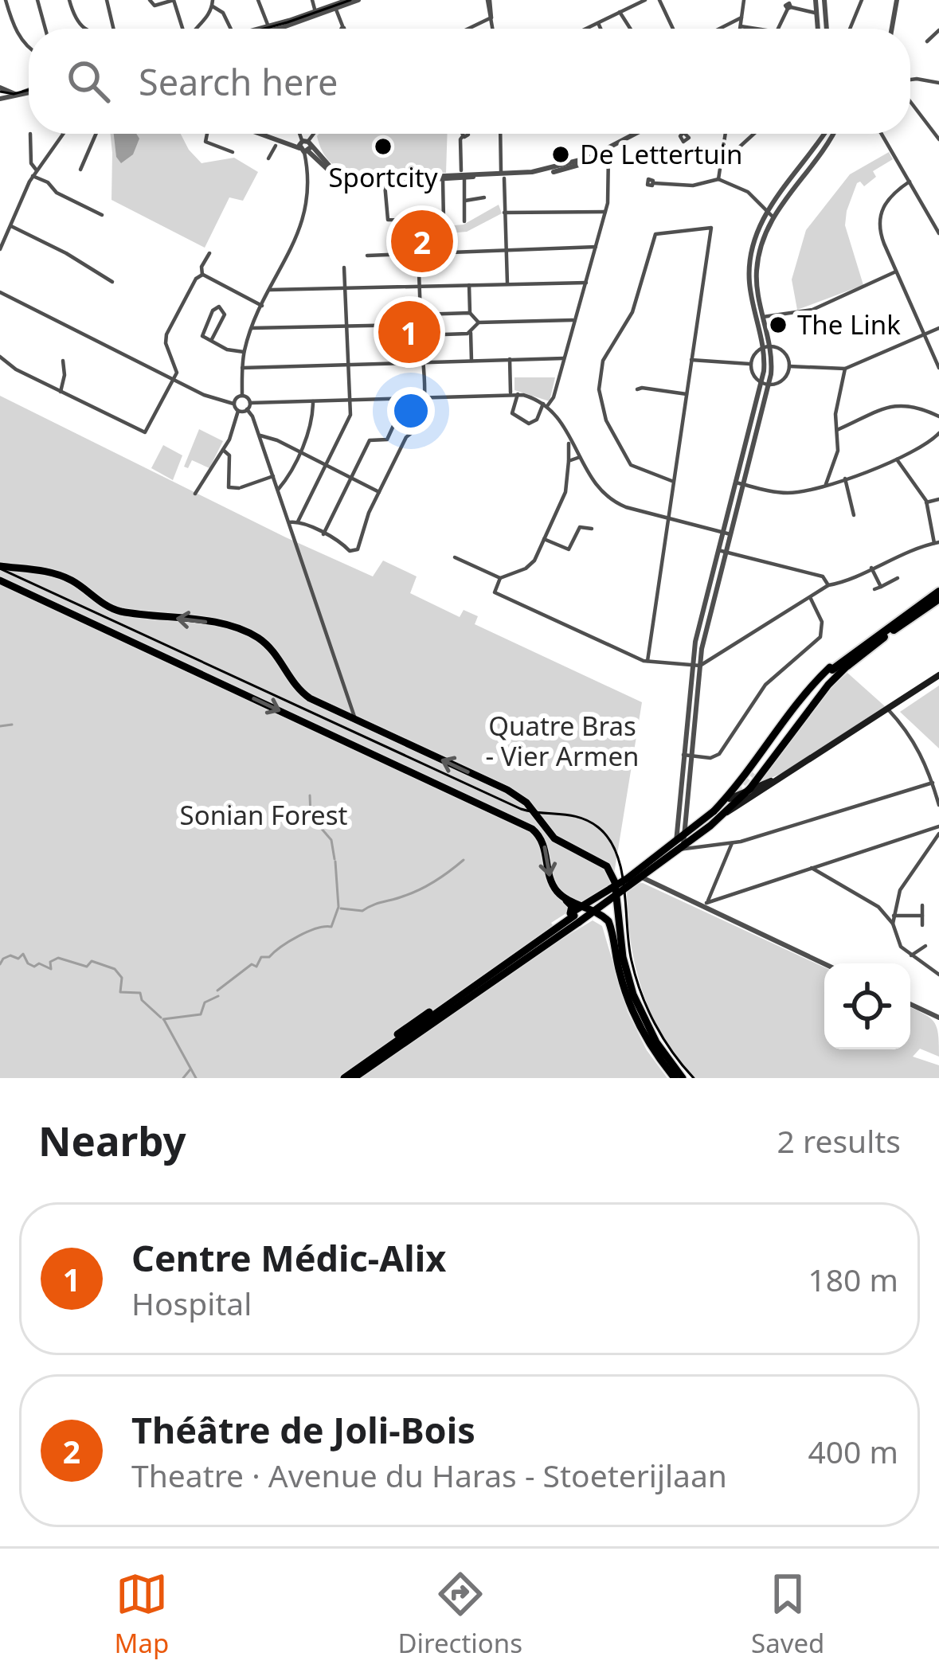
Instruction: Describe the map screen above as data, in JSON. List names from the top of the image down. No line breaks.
{"parks":["Quatre Bras - Vier Armen","Sonian Forest"],"places":["Sportcity","De Lettertuin","The Link"],"page":{"search":"Search here","pins":["2","1"],"heading":["Nearby","2 results"],"list":[{"mark":"1","name":"Centre Médic-Alix","note":"Hospital","value":"180 m"},{"mark":"2","name":"Théâtre de Joli-Bois","note":"Theatre · Avenue du Haras - Stoeterijlaan","value":"400 m"}],"nav":["Map","Directions","Saved"]}}
